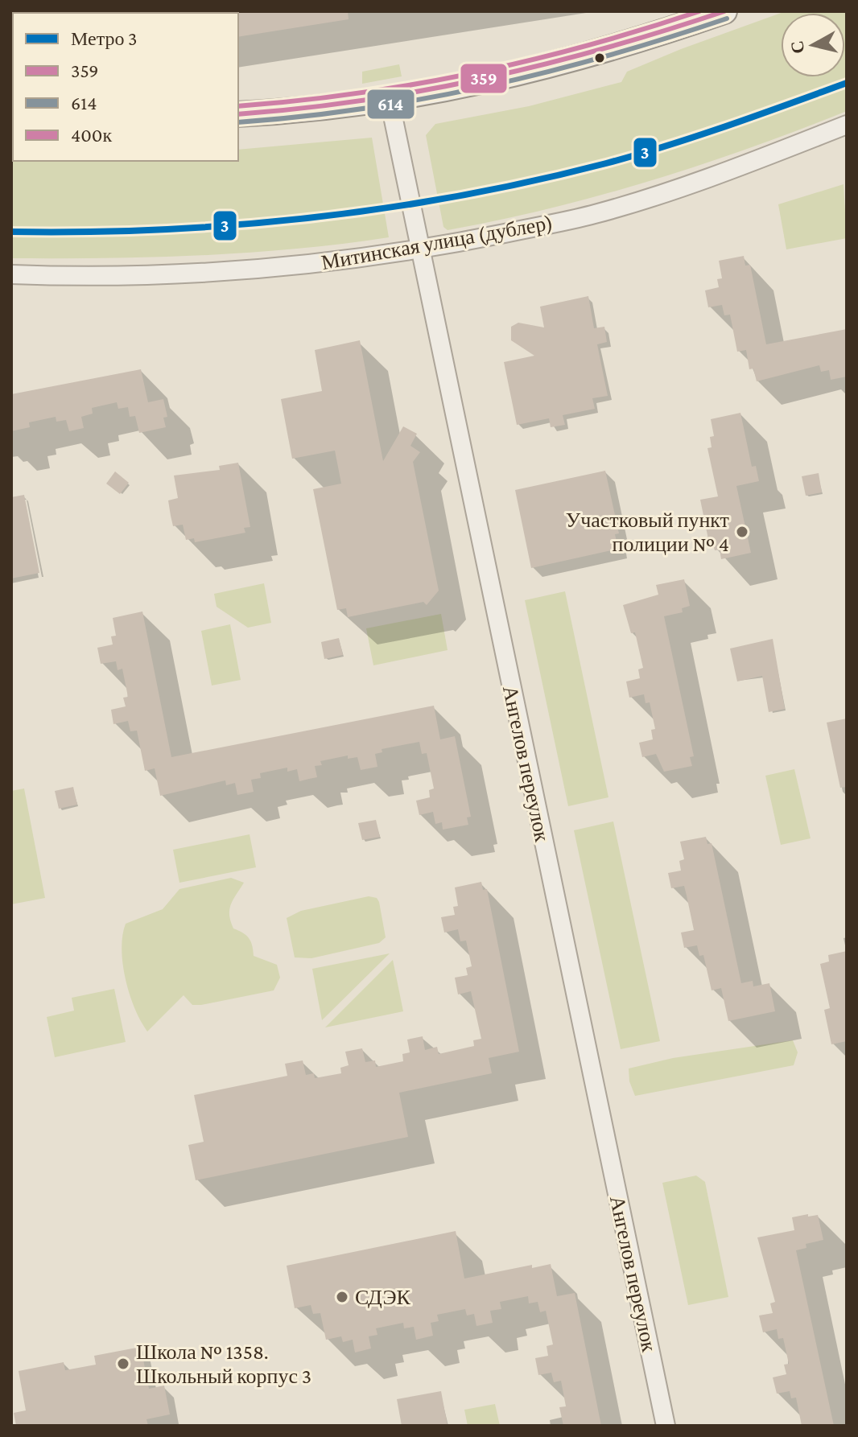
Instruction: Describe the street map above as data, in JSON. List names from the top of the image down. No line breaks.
{"streets":{"street":["Митинская улица (дублер)","Ангелов переулок"]},"crossings":[["Митинская улица (дублер)","Ангелов переулок"]],"places":["Участковый пункт полиции № 4","СДЭК","Школа № 1358. Школьный корпус 3"],"lines":["transit line 359","transit line 400к","transit line 614","metro line 3"],"legend":["Метро 3","359","614","400к"],"north":"left"}
